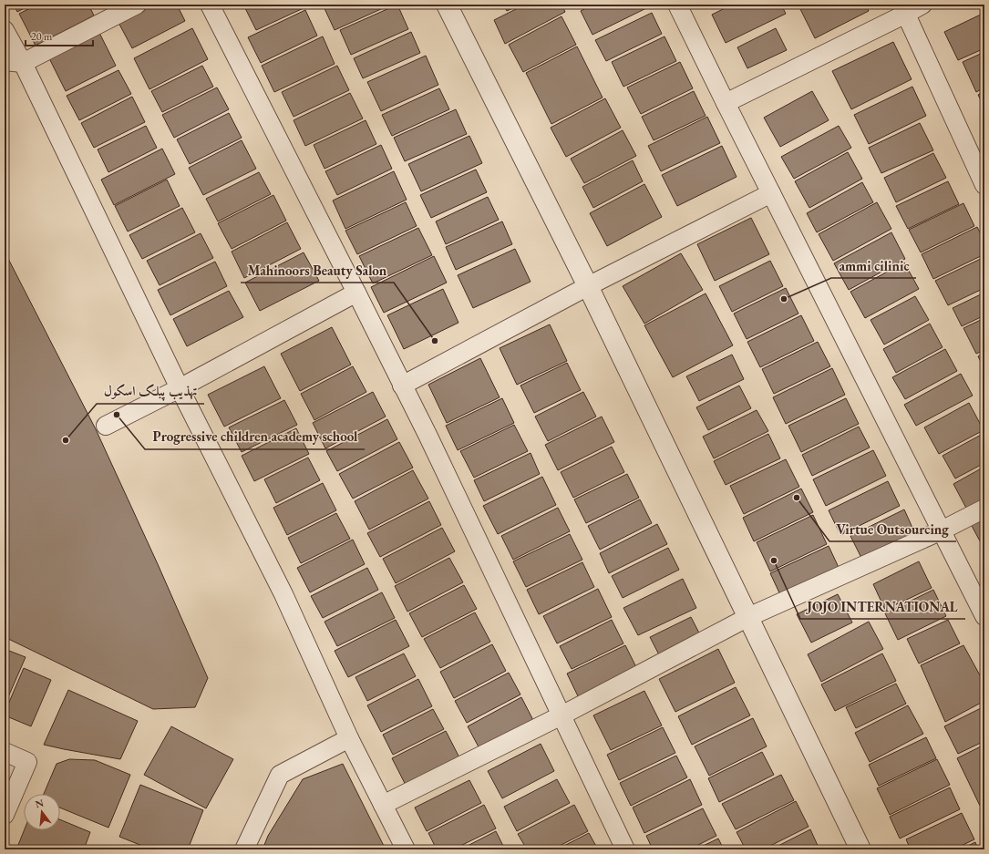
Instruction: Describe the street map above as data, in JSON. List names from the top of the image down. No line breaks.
{"places":["ammi cilinic","Mahinoors Beauty Salon","Progressive children academy school","تہذیب پبلک اسکول","Virtue Outsourcing","JOJO INTERNATIONAL"],"scale_bar":"20 m","north":"top"}
